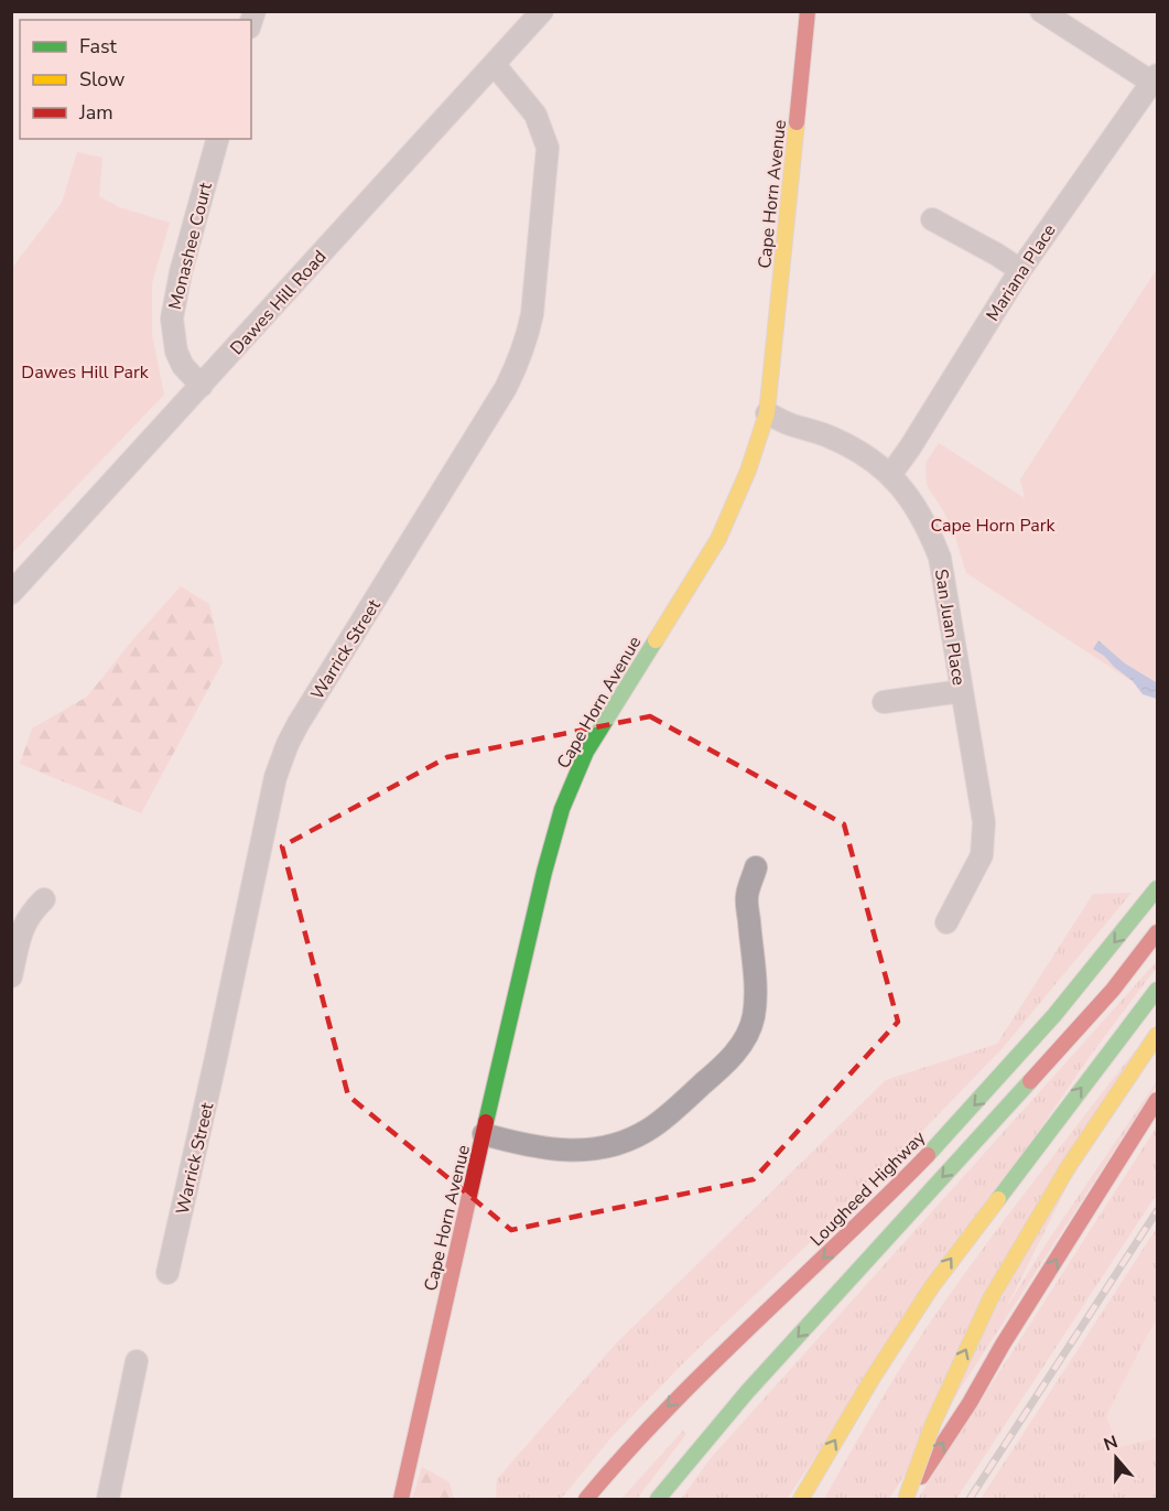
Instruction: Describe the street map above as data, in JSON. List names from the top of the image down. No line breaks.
{"streets":{"main road":["Cape Horn Avenue","Lougheed Highway"],"street":["Monashee Court","Mariana Place","Dawes Hill Road","San Juan Place","Warrick Street"]},"crossings":[["Cape Horn Avenue","San Juan Place"],["Monashee Court","Dawes Hill Road"],["Mariana Place","San Juan Place"],["Dawes Hill Road","Warrick Street"]],"parks":["Dawes Hill Park","Cape Horn Park"],"legend":["Fast","Slow","Jam"],"north":"top"}
